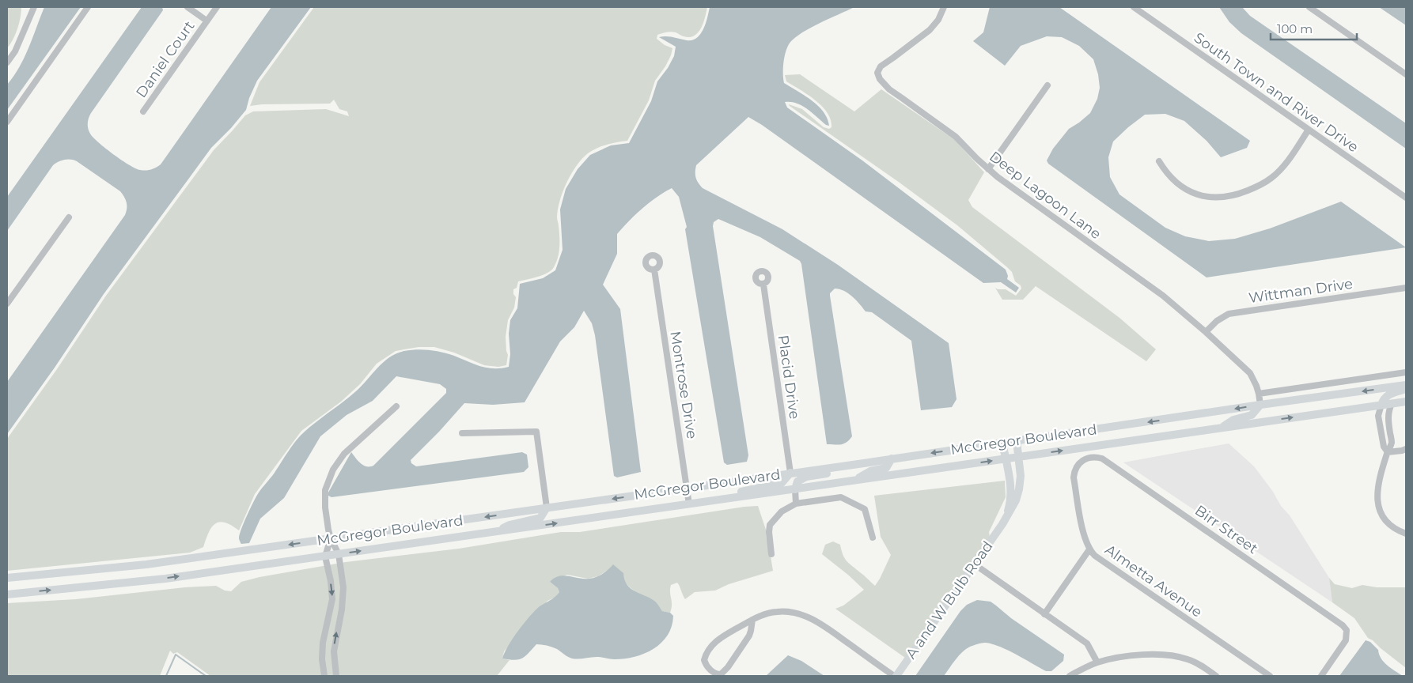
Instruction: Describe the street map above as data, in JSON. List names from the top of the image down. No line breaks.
{"streets":{"main road":["McGregor Boulevard","A and W Bulb Road"],"street":["Daniel Court","South Town and River Drive","Deep Lagoon Lane","Wittman Drive","Placid Drive","Montrose Drive","Birr Street","Almetta Avenue"]},"crossings":[["Deep Lagoon Lane","Wittman Drive"],["Deep Lagoon Lane","McGregor Boulevard"],["Placid Drive","McGregor Boulevard"],["Montrose Drive","McGregor Boulevard"],["McGregor Boulevard","A and W Bulb Road"],["Birr Street","Almetta Avenue"]],"scale_bar":"100 m"}
